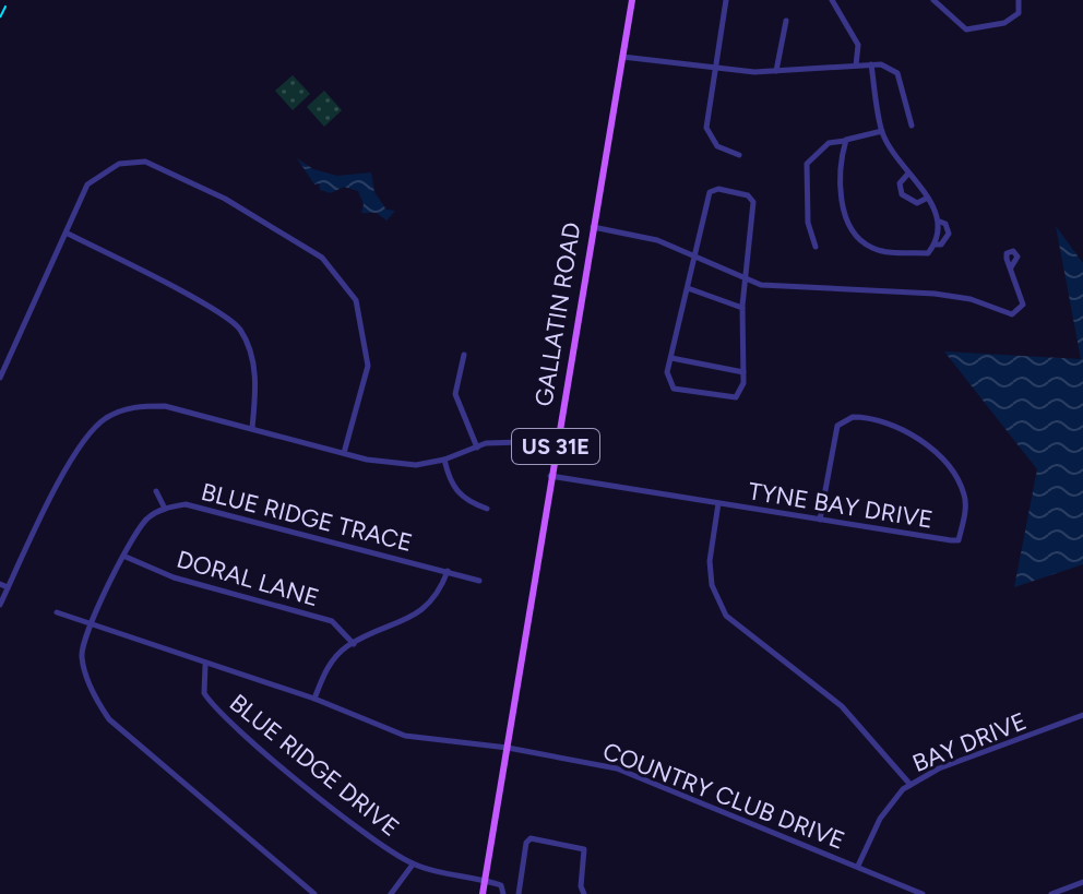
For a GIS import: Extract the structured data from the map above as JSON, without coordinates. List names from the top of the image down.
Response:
{
  "streets": {
    "main road": ["GALLATIN ROAD", "US 31E"],
    "street": [
      "TYNE BAY DRIVE",
      "BLUE RIDGE TRACE",
      "DORAL LANE",
      "BAY DRIVE",
      "BLUE RIDGE DRIVE",
      "COUNTRY CLUB DRIVE"
    ]
  },
  "crossings": [
    ["GALLATIN ROAD", "TYNE BAY DRIVE"],
    ["GALLATIN ROAD", "BLUE RIDGE DRIVE"],
    ["GALLATIN ROAD", "COUNTRY CLUB DRIVE"],
    ["TYNE BAY DRIVE", "BAY DRIVE"],
    ["BLUE RIDGE TRACE", "DORAL LANE"],
    ["BLUE RIDGE TRACE", "COUNTRY CLUB DRIVE"],
    ["BAY DRIVE", "COUNTRY CLUB DRIVE"],
    ["BLUE RIDGE DRIVE", "COUNTRY CLUB DRIVE"]
  ]
}
